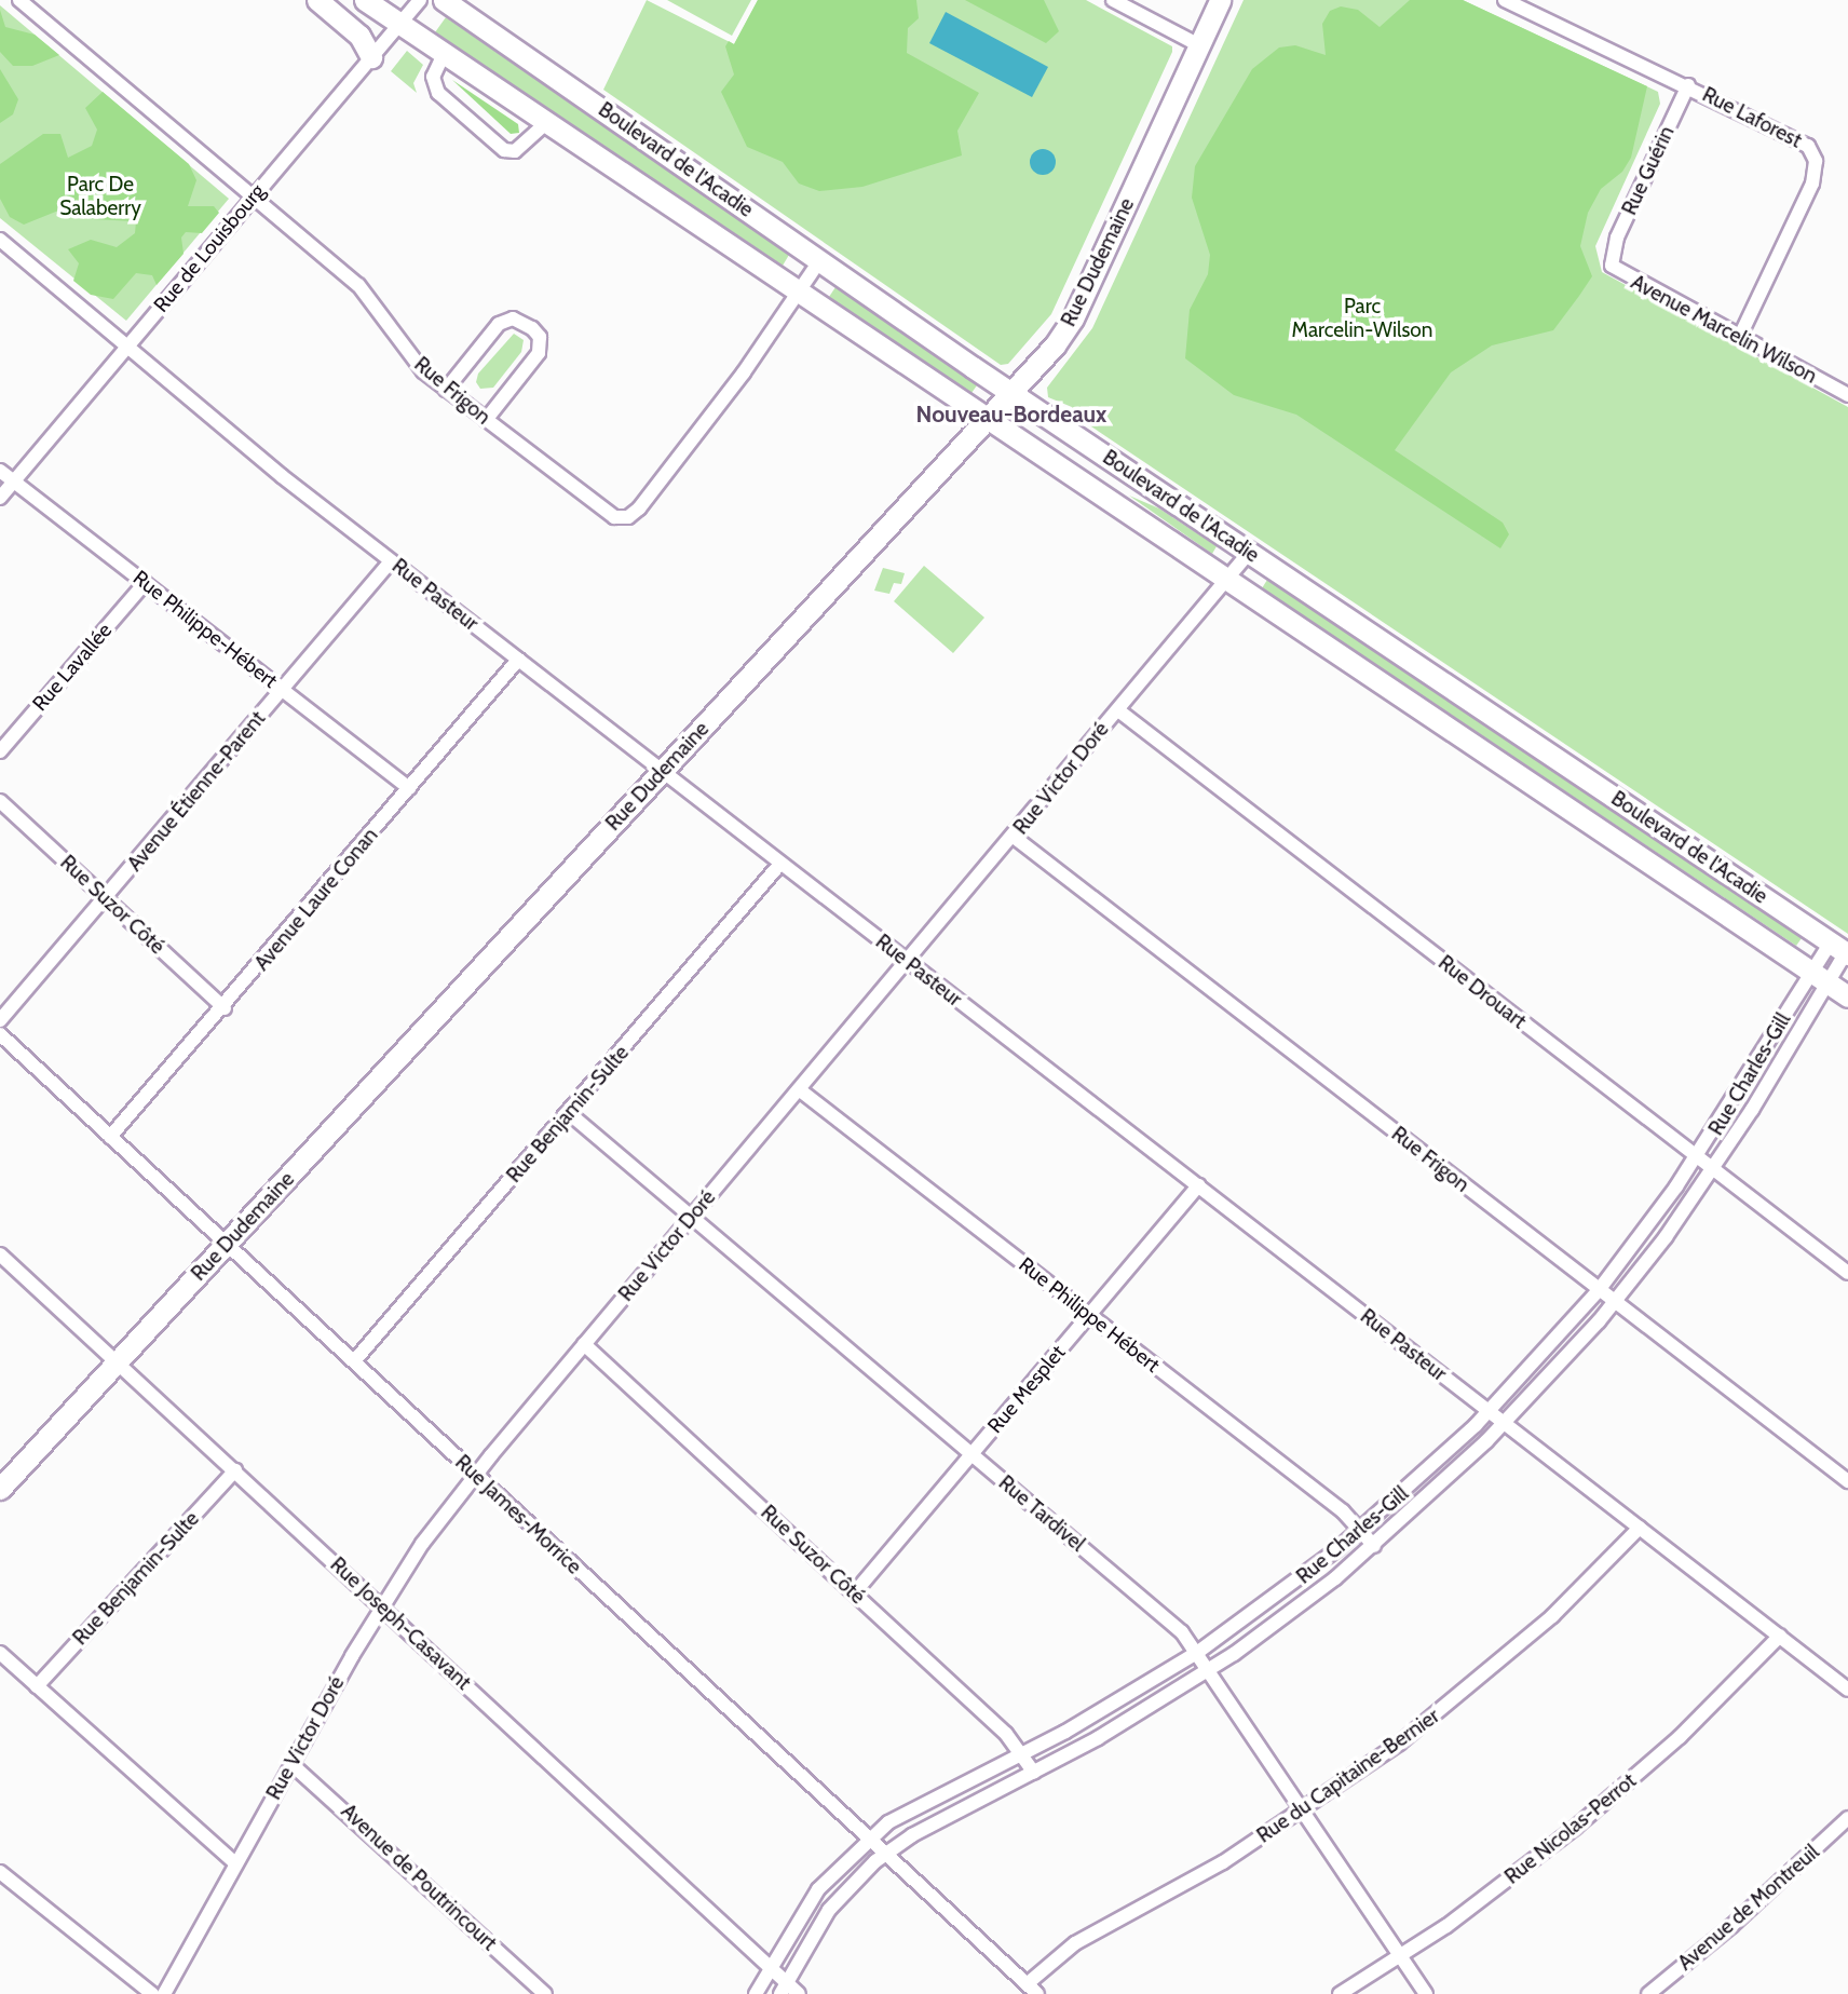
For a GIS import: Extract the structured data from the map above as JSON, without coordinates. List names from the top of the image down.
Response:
{
  "streets": {
    "main road": ["Boulevard de l'Acadie", "Rue Dudemaine"],
    "street": [
      "Rue Laforest",
      "Rue Guérin",
      "Rue de Louisbourg",
      "Avenue Marcelin Wilson",
      "Rue Frigon",
      "Rue Pasteur",
      "Rue Philippe-Hébert",
      "Rue Lavallée",
      "Rue Victor Doré",
      "Avenue Étienne-Parent",
      "Avenue Laure Conan",
      "Rue Suzor Côté",
      "Rue Drouart",
      "Rue Charles-Gill",
      "Rue Benjamin-Sulte",
      "Rue Philippe Hébert",
      "Rue Mesplet",
      "Rue Tardivel",
      "Rue James-Morrice",
      "Rue Joseph-Casavant",
      "Rue du Capitaine-Bernier",
      "Rue Nicolas-Perrot",
      "Avenue de Poutrincourt",
      "Avenue de Montreuil"
    ]
  },
  "crossings": [
    ["Rue Laforest", "Rue Guérin"],
    ["Rue Laforest", "Avenue Marcelin Wilson"],
    ["Boulevard de l'Acadie", "Rue de Louisbourg"],
    ["Boulevard de l'Acadie", "Rue Dudemaine"],
    ["Boulevard de l'Acadie", "Rue Frigon"],
    ["Boulevard de l'Acadie", "Rue Victor Doré"],
    ["Boulevard de l'Acadie", "Rue Charles-Gill"],
    ["Rue Guérin", "Avenue Marcelin Wilson"],
    ["Rue de Louisbourg", "Rue Frigon"],
    ["Rue de Louisbourg", "Rue Pasteur"],
    ["Rue de Louisbourg", "Rue Philippe-Hébert"],
    ["Rue Dudemaine", "Rue Pasteur"],
    ["Rue Dudemaine", "Rue James-Morrice"],
    ["Rue Dudemaine", "Rue Joseph-Casavant"],
    ["Rue Frigon", "Rue Victor Doré"],
    ["Rue Frigon", "Rue Charles-Gill"],
    ["Rue Pasteur", "Rue Victor Doré"],
    ["Rue Pasteur", "Avenue Étienne-Parent"],
    ["Rue Pasteur", "Avenue Laure Conan"],
    ["Rue Pasteur", "Rue Charles-Gill"],
    ["Rue Pasteur", "Rue Benjamin-Sulte"],
    ["Rue Pasteur", "Rue Mesplet"],
    ["Rue Pasteur", "Rue du Capitaine-Bernier"],
    ["Rue Pasteur", "Rue Nicolas-Perrot"],
    ["Rue Philippe-Hébert", "Rue Lavallée"],
    ["Rue Philippe-Hébert", "Avenue Étienne-Parent"],
    ["Rue Philippe-Hébert", "Avenue Laure Conan"],
    ["Rue Victor Doré", "Rue Suzor Côté"],
    ["Rue Victor Doré", "Rue Drouart"],
    ["Rue Victor Doré", "Rue Philippe Hébert"],
    ["Rue Victor Doré", "Rue Tardivel"],
    ["Rue Victor Doré", "Rue James-Morrice"],
    ["Rue Victor Doré", "Rue Joseph-Casavant"],
    ["Rue Victor Doré", "Avenue de Poutrincourt"],
    ["Avenue Étienne-Parent", "Rue Suzor Côté"],
    ["Avenue Laure Conan", "Rue Suzor Côté"],
    ["Avenue Laure Conan", "Rue James-Morrice"],
    ["Rue Suzor Côté", "Rue Charles-Gill"],
    ["Rue Suzor Côté", "Rue Mesplet"],
    ["Rue Drouart", "Rue Charles-Gill"],
    ["Rue Charles-Gill", "Rue Philippe Hébert"],
    ["Rue Charles-Gill", "Rue Tardivel"],
    ["Rue Charles-Gill", "Rue James-Morrice"],
    ["Rue Charles-Gill", "Rue Joseph-Casavant"],
    ["Rue Benjamin-Sulte", "Rue Tardivel"],
    ["Rue Benjamin-Sulte", "Rue James-Morrice"],
    ["Rue Benjamin-Sulte", "Rue Joseph-Casavant"],
    ["Rue Philippe Hébert", "Rue Mesplet"],
    ["Rue Mesplet", "Rue Tardivel"],
    ["Rue Tardivel", "Rue du Capitaine-Bernier"],
    ["Rue Tardivel", "Rue Nicolas-Perrot"],
    ["Rue James-Morrice", "Rue du Capitaine-Bernier"]
  ],
  "districts": ["Nouveau-Bordeaux"],
  "parks": ["Parc De Salaberry", "Parc Marcelin-Wilson"]
}
